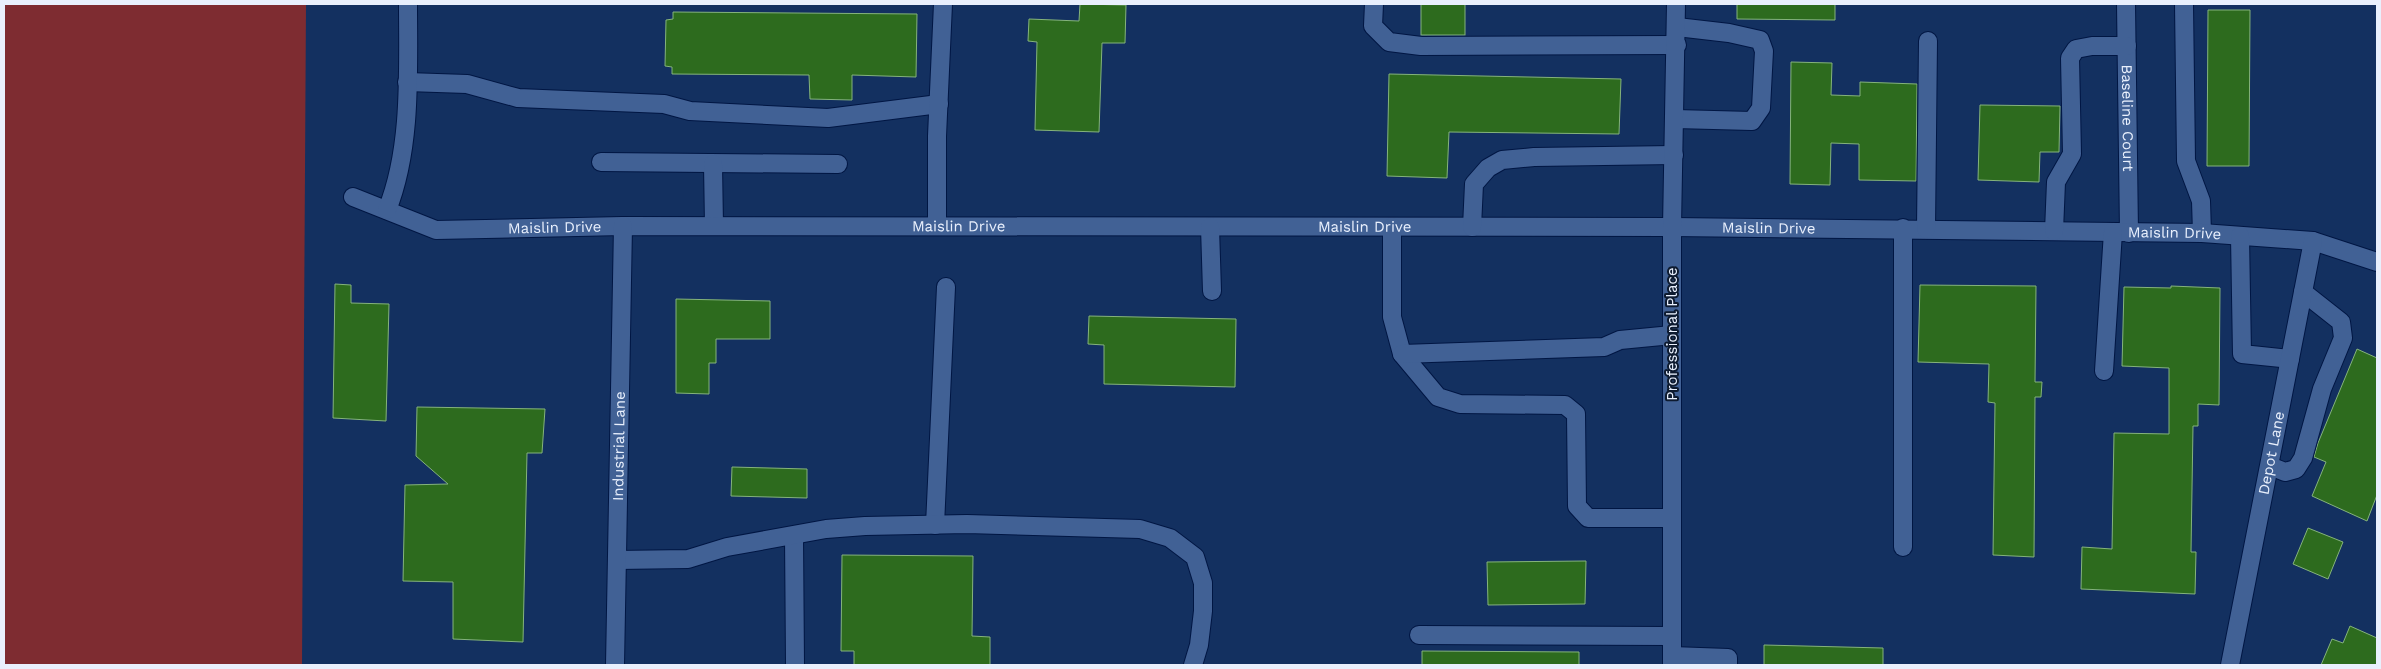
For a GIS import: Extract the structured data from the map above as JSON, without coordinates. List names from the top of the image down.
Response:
{
  "streets": {
    "street": [
      "Baseline Court",
      "Maislin Drive",
      "Professional Place",
      "Industrial Lane",
      "Depot Lane"
    ]
  },
  "crossings": [
    ["Baseline Court", "Maislin Drive"],
    ["Maislin Drive", "Professional Place"],
    ["Maislin Drive", "Industrial Lane"],
    ["Maislin Drive", "Depot Lane"]
  ]
}
